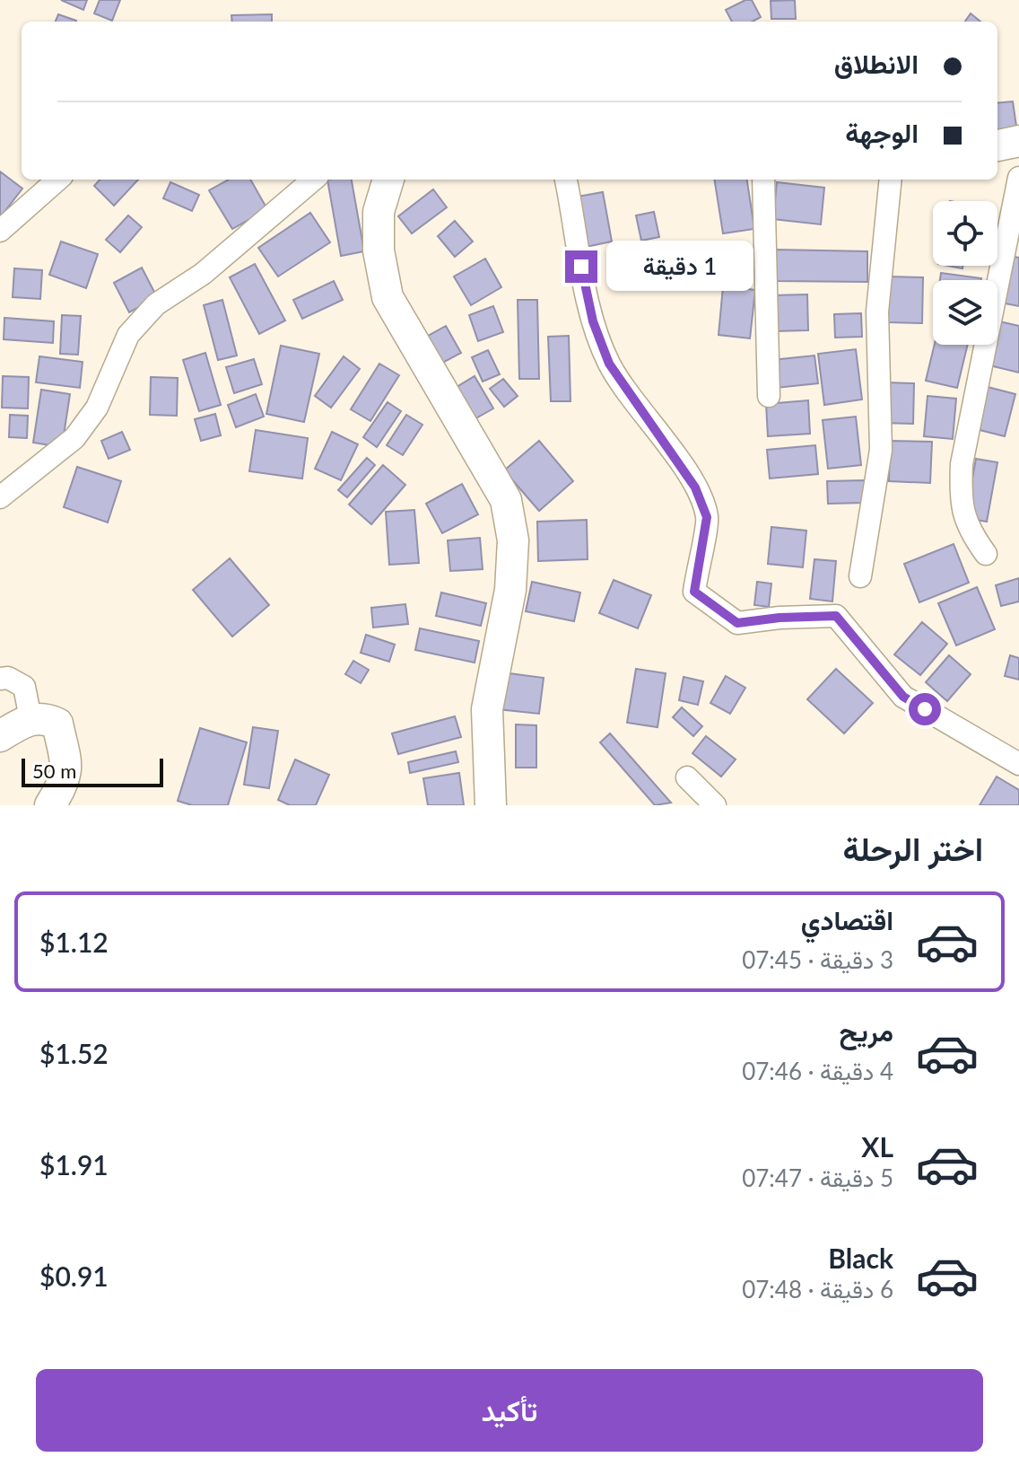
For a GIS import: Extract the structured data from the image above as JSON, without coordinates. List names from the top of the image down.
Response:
{
  "scale_bar": "50 m",
  "page": {
    "banner": ["الانطلاق", "الوجهة"],
    "bubble": "1 دقيقة",
    "scale": "50 m",
    "heading": "اختر الرحلة",
    "list": [
      {
        "name": "اقتصادي",
        "note": "3 دقيقة · 07:45",
        "value": "$1.12"
      },
      {
        "name": "مريح",
        "note": "4 دقيقة · 07:46",
        "value": "$1.52"
      },
      {
        "name": "XL",
        "note": "5 دقيقة · 07:47",
        "value": "$1.91"
      },
      {
        "name": "Black",
        "note": "6 دقيقة · 07:48",
        "value": "$0.91"
      }
    ],
    "buttons": "تأكيد"
  }
}
